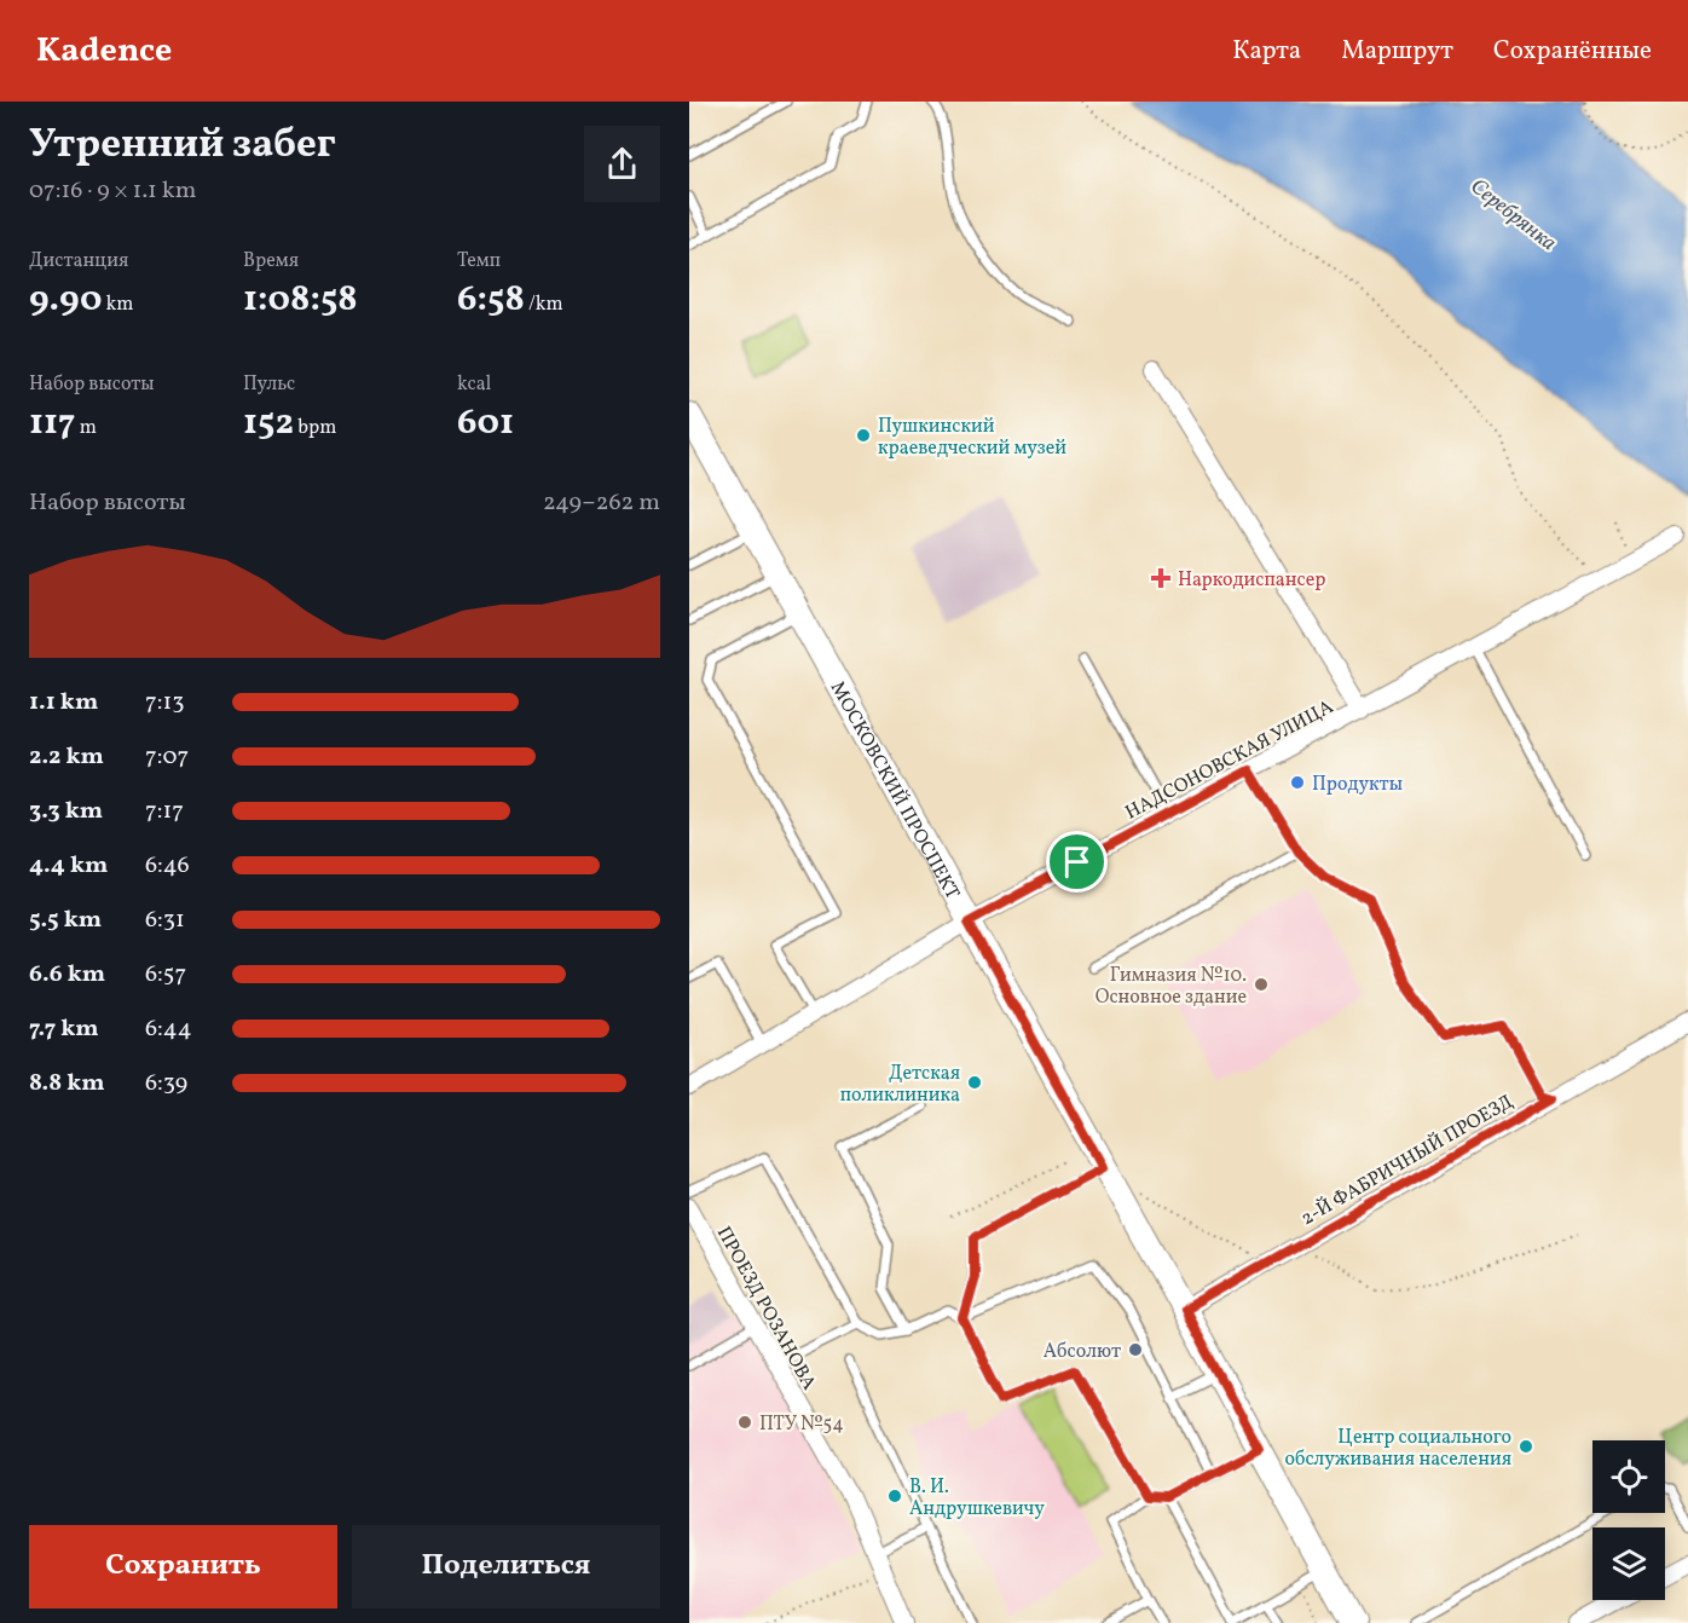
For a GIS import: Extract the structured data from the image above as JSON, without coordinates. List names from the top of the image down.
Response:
{
  "streets": {
    "main road": ["МОСКОВСКИЙ ПРОСПЕКТ"],
    "street": ["НАДСОНОВСКАЯ УЛИЦА", "2-Й ФАБРИЧНЫЙ ПРОЕЗД", "ПРОЕЗД РОЗАНОВА"]
  },
  "crossings": [
    ["НАДСОНОВСКАЯ УЛИЦА", "МОСКОВСКИЙ ПРОСПЕКТ"],
    ["МОСКОВСКИЙ ПРОСПЕКТ", "2-Й ФАБРИЧНЫЙ ПРОЕЗД"]
  ],
  "water": ["Серебрянка"],
  "places": {
    "other": [
      "Пушкинский краеведческий музей",
      "Продукты",
      "Гимназия №10. Основное здание",
      "Детская поликлиника",
      "Абсолют",
      "ПТУ №54",
      "Центр социального обслуживания населения",
      "В. И. Андрушкевичу"
    ],
    "health": ["Наркодиспансер"]
  },
  "page": {
    "header": "Kadence",
    "nav": ["Карта", "Маршрут", "Сохранённые"],
    "heading": ["Утренний забег", "07:16 · 9 × 1.1 km"],
    "stats": [
      ["Дистанция", "9.90 km"],
      ["Время", "1:08:58"],
      ["Темп", "6:58 /km"],
      ["Набор высоты", "117 m"],
      ["Пульс", "152 bpm"],
      ["kcal", "601"]
    ],
    "chart": ["Набор высоты", "249–262 m"],
    "list": [
      {
        "name": "1.1 km",
        "note": "7:13"
      },
      {
        "name": "2.2 km",
        "note": "7:07"
      },
      {
        "name": "3.3 km",
        "note": "7:17"
      },
      {
        "name": "4.4 km",
        "note": "6:46"
      },
      {
        "name": "5.5 km",
        "note": "6:31"
      },
      {
        "name": "6.6 km",
        "note": "6:57"
      },
      {
        "name": "7.7 km",
        "note": "6:44"
      },
      {
        "name": "8.8 km",
        "note": "6:39"
      }
    ],
    "buttons": ["Сохранить", "Поделиться"]
  }
}
